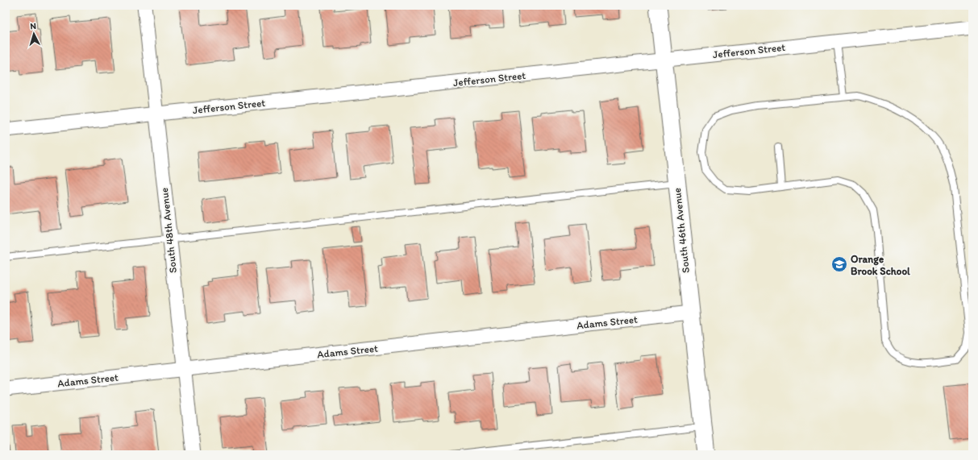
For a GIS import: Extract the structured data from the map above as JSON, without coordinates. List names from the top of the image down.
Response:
{
  "streets": {
    "street": [
      "Jefferson Street",
      "South 48th Avenue",
      "South 46th Avenue",
      "Adams Street"
    ]
  },
  "crossings": [
    ["Jefferson Street", "South 48th Avenue"],
    ["Jefferson Street", "South 46th Avenue"],
    ["South 48th Avenue", "Adams Street"],
    ["South 46th Avenue", "Adams Street"]
  ],
  "places": {
    "school or university": ["Orange Brook School"]
  },
  "north": "top"
}
